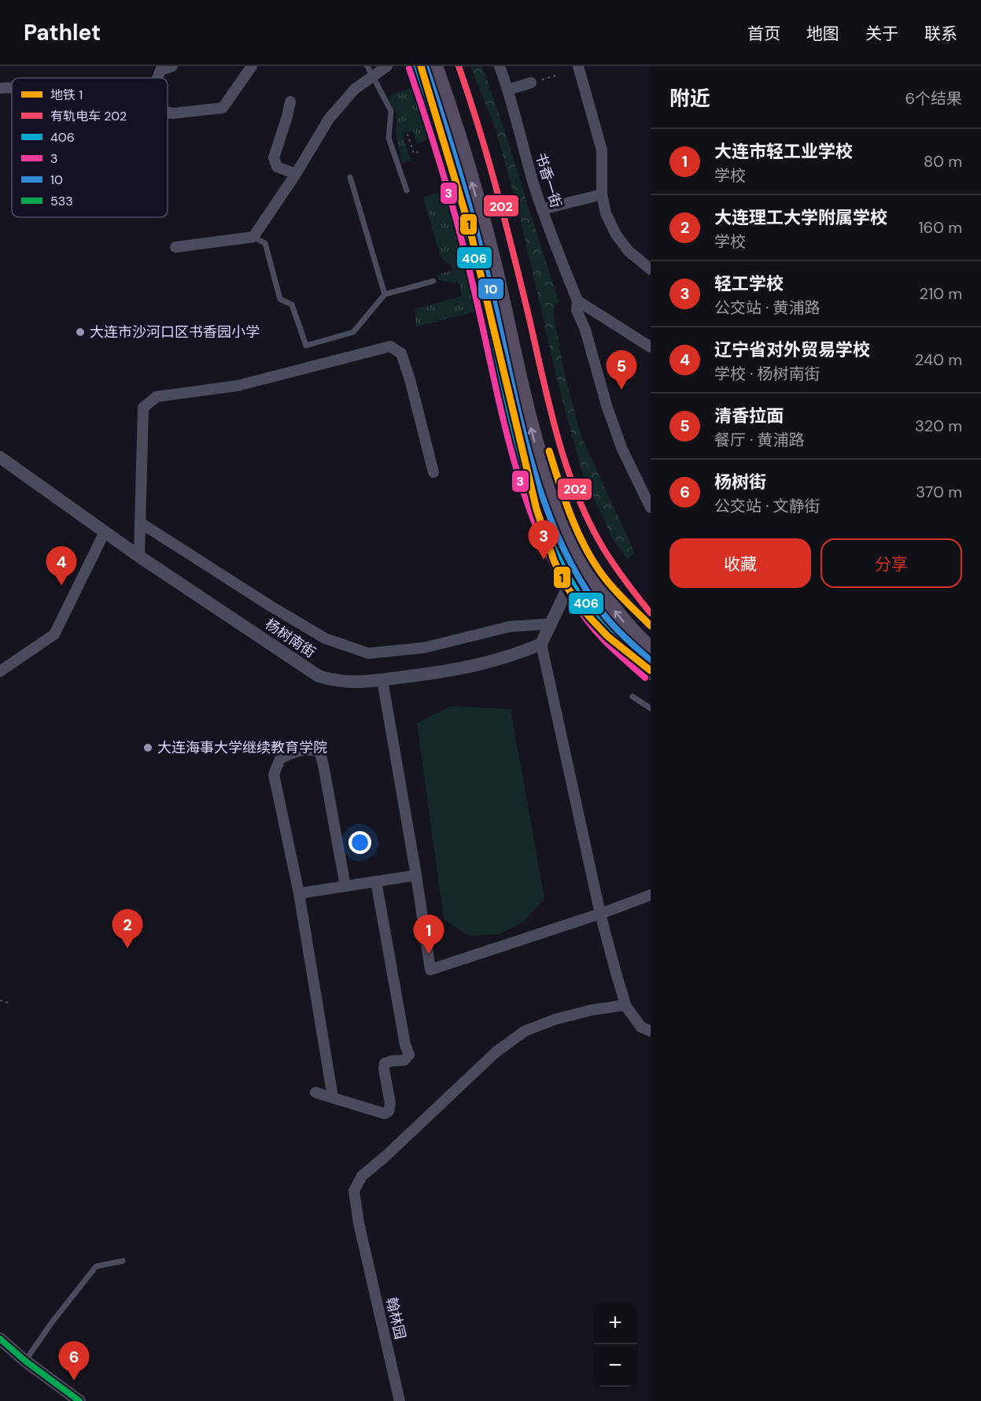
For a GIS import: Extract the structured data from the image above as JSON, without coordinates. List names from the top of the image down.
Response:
{
  "streets": {
    "street": ["书香一街", "杨树南街", "翰林园"]
  },
  "places": ["大连市沙河口区书香园小学", "大连海事大学继续教育学院"],
  "lines": [
    "metro line 1",
    "tram line 202",
    "transit line 406",
    "transit line 10",
    "transit line 3",
    "transit line 533"
  ],
  "legend": [
    "地铁 1",
    "有轨电车 202",
    "406",
    "3",
    "10",
    "533"
  ],
  "page": {
    "header": "Pathlet",
    "nav": [
      "首页",
      "地图",
      "关于",
      "联系"
    ],
    "heading": ["附近", "6个结果"],
    "list": [
      {
        "mark": "1",
        "name": "大连市轻工业学校",
        "note": "学校",
        "value": "80 m"
      },
      {
        "mark": "2",
        "name": "大连理工大学附属学校",
        "note": "学校",
        "value": "160 m"
      },
      {
        "mark": "3",
        "name": "轻工学校",
        "note": "公交站 · 黄浦路",
        "value": "210 m"
      },
      {
        "mark": "4",
        "name": "辽宁省对外贸易学校",
        "note": "学校 · 杨树南街",
        "value": "240 m"
      },
      {
        "mark": "5",
        "name": "清香拉面",
        "note": "餐厅 · 黄浦路",
        "value": "320 m"
      },
      {
        "mark": "6",
        "name": "杨树街",
        "note": "公交站 · 文静街",
        "value": "370 m"
      }
    ],
    "pins": [
      "5",
      "3",
      "4",
      "2",
      "1",
      "6"
    ],
    "buttons": ["收藏", "分享"],
    "map_buttons": ["+", "−"]
  }
}
